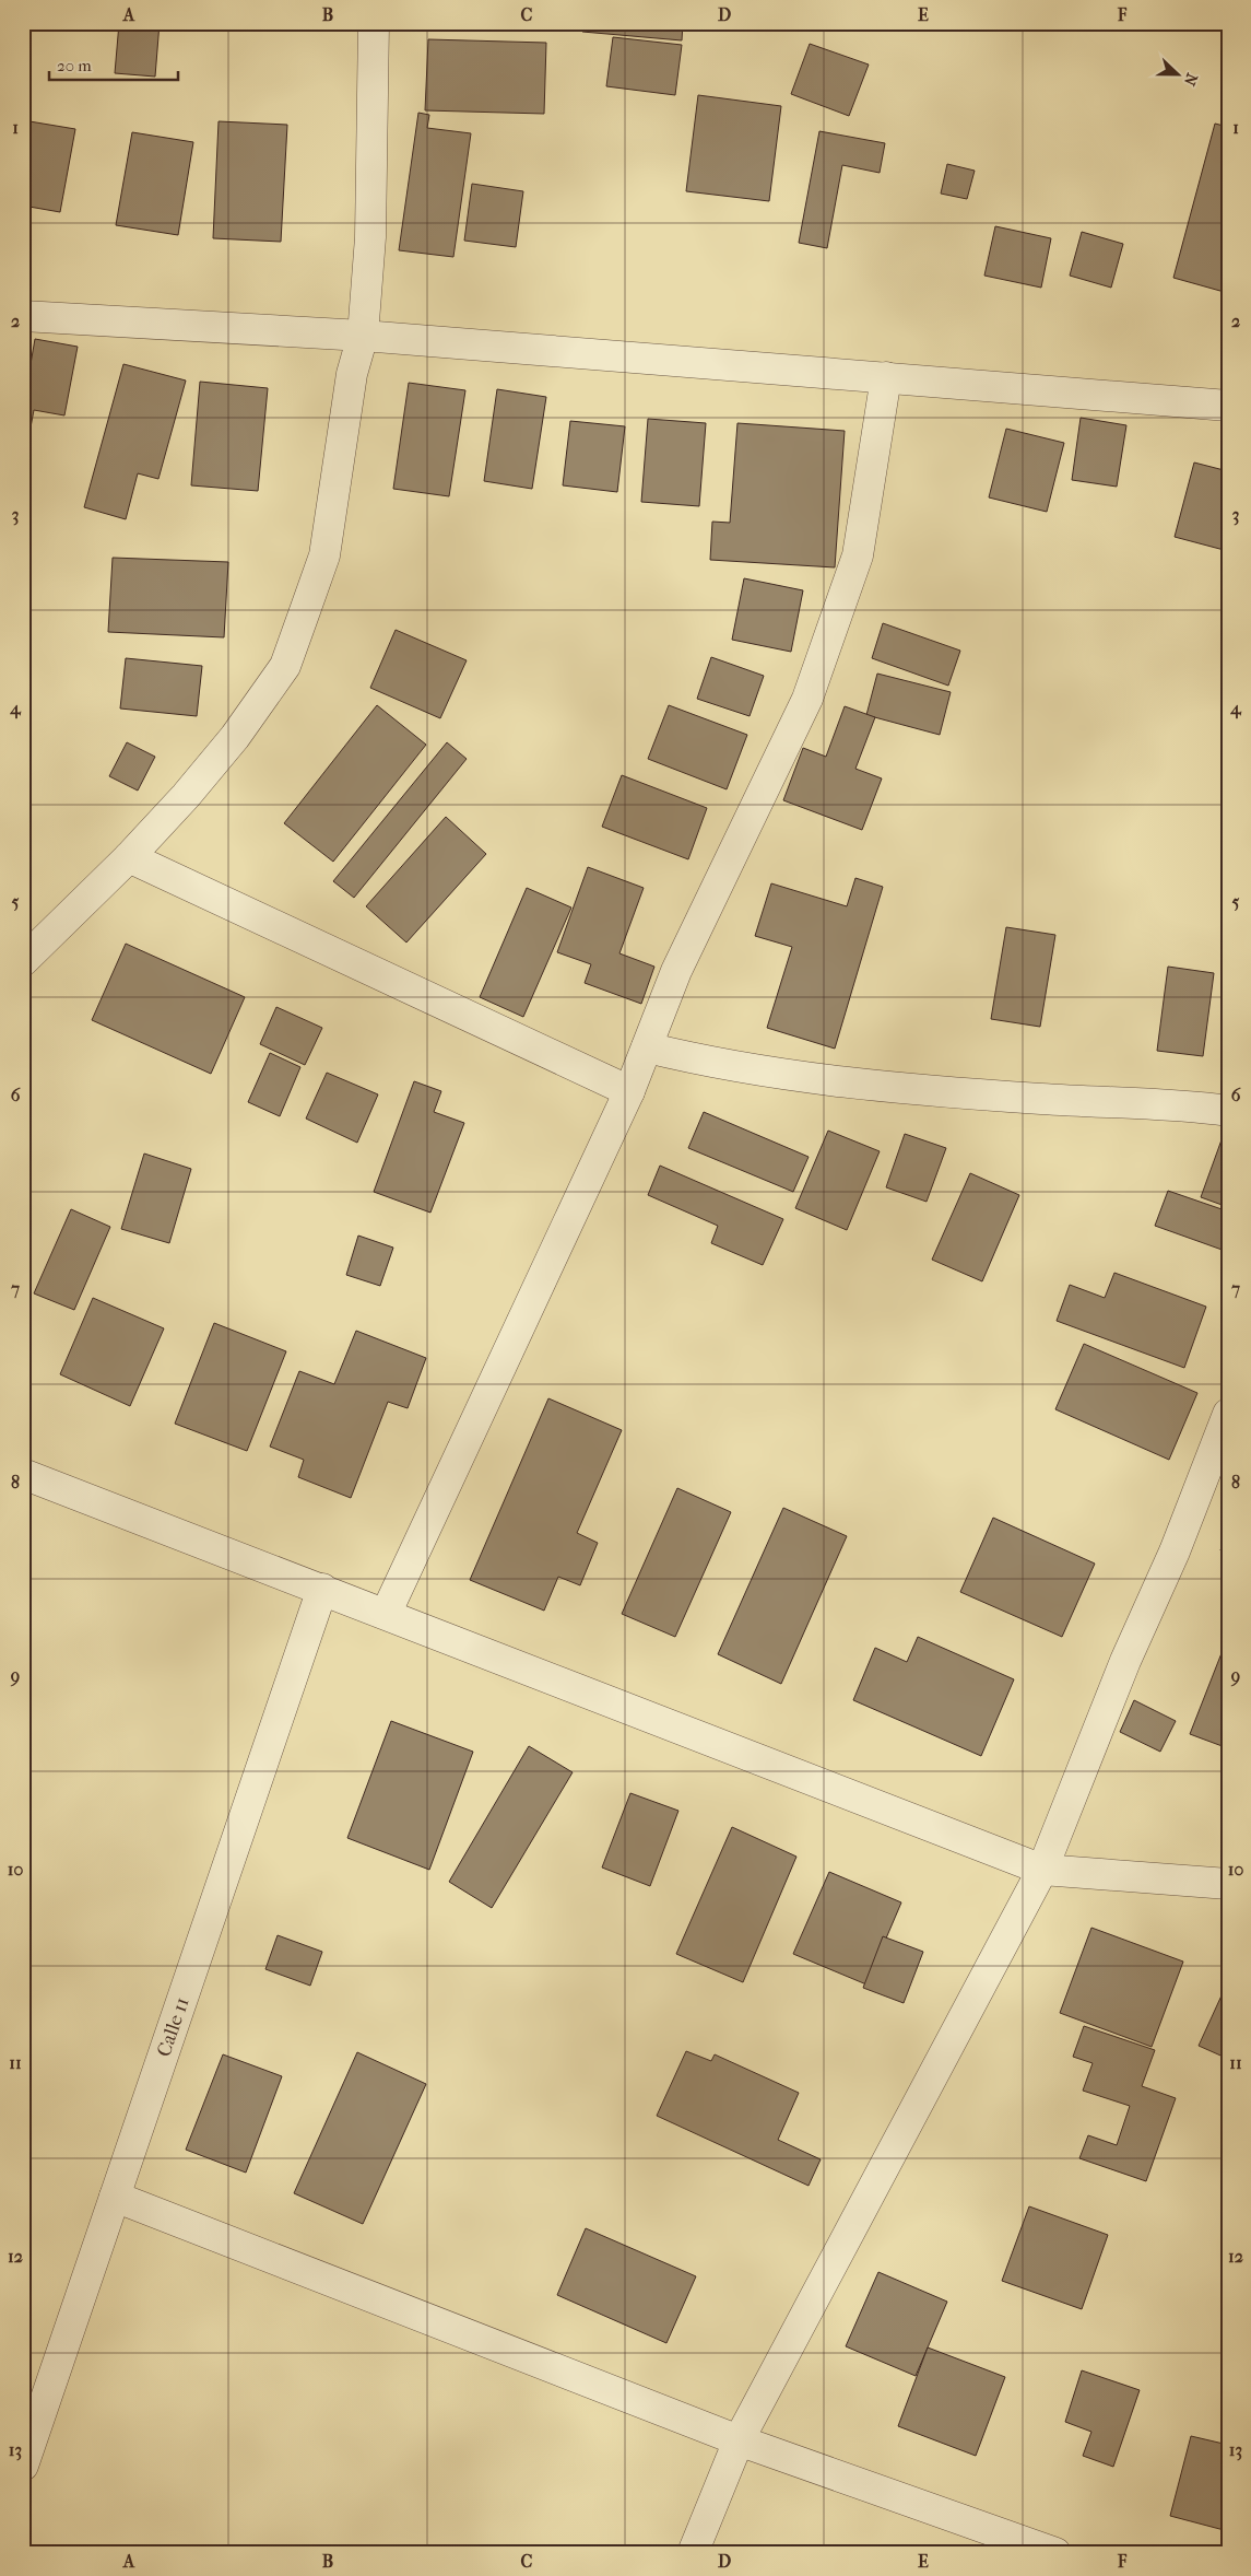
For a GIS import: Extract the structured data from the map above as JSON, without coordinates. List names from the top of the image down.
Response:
{
  "streets": {
    "street": ["Calle 11"]
  },
  "scale_bar": "20 m",
  "north": "right",
  "grid": {
    "columns": [
      "A",
      "B",
      "C",
      "D",
      "E",
      "F"
    ],
    "rows": [
      "1",
      "2",
      "3",
      "4",
      "5",
      "6",
      "7",
      "8",
      "9",
      "10",
      "11",
      "12",
      "13"
    ]
  }
}
